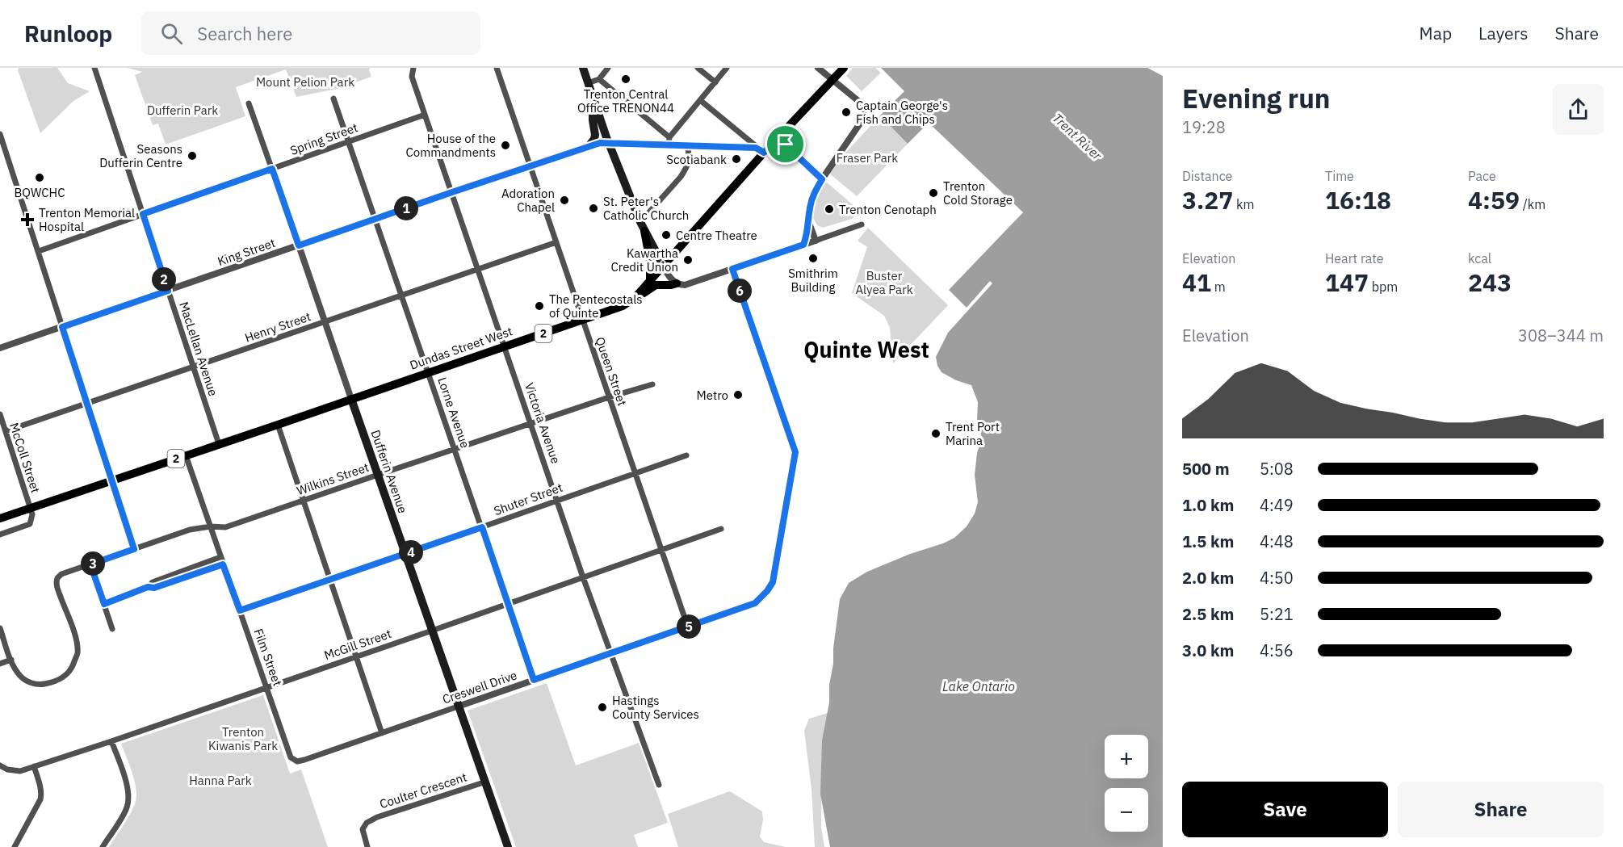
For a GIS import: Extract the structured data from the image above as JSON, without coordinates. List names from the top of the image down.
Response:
{
  "streets": {
    "main road": ["2", "Dundas Street West", "Dufferin Avenue"],
    "street": [
      "Spring Street",
      "King Street",
      "Henry Street",
      "MacLellan Avenue",
      "Queen Street",
      "Lorne Avenue",
      "Victoria Avenue",
      "McColl Street",
      "Wilkins Street",
      "Shuter Street",
      "McGill Street",
      "Film Street",
      "Creswell Drive",
      "Coulter Crescent"
    ]
  },
  "crossings": [
    ["Spring Street", "MacLellan Avenue"],
    ["Spring Street", "Lorne Avenue"],
    ["Spring Street", "Victoria Avenue"],
    ["Spring Street", "Dufferin Avenue"],
    ["King Street", "MacLellan Avenue"],
    ["King Street", "Queen Street"],
    ["King Street", "Lorne Avenue"],
    ["King Street", "Victoria Avenue"],
    ["King Street", "Dufferin Avenue"],
    ["Henry Street", "MacLellan Avenue"],
    ["Henry Street", "Queen Street"],
    ["Henry Street", "Lorne Avenue"],
    ["Henry Street", "Victoria Avenue"],
    ["Henry Street", "McColl Street"],
    ["Henry Street", "Dufferin Avenue"],
    ["Dundas Street West", "MacLellan Avenue"],
    ["Dundas Street West", "Queen Street"],
    ["Dundas Street West", "Lorne Avenue"],
    ["Dundas Street West", "Victoria Avenue"],
    ["Dundas Street West", "McColl Street"],
    ["Dundas Street West", "Dufferin Avenue"],
    ["Dundas Street West", "Film Street"],
    ["Queen Street", "Wilkins Street"],
    ["Queen Street", "Shuter Street"],
    ["Queen Street", "McGill Street"],
    ["Queen Street", "Creswell Drive"],
    ["Lorne Avenue", "Wilkins Street"],
    ["Lorne Avenue", "Shuter Street"],
    ["Lorne Avenue", "McGill Street"],
    ["Lorne Avenue", "Creswell Drive"],
    ["Victoria Avenue", "Wilkins Street"],
    ["Victoria Avenue", "Shuter Street"],
    ["Victoria Avenue", "McGill Street"],
    ["Victoria Avenue", "Creswell Drive"],
    ["Dufferin Avenue", "Wilkins Street"],
    ["Dufferin Avenue", "Shuter Street"],
    ["Dufferin Avenue", "McGill Street"],
    ["Dufferin Avenue", "Creswell Drive"],
    ["Dufferin Avenue", "Coulter Crescent"],
    ["Wilkins Street", "Film Street"],
    ["Shuter Street", "Film Street"],
    ["McGill Street", "Film Street"],
    ["Film Street", "Creswell Drive"]
  ],
  "districts": ["Quinte West"],
  "water": ["Trent River", "Lake Ontario"],
  "parks": [
    "Mount Pelion Park",
    "Dufferin Park",
    "Fraser Park",
    "Buster Alyea Park",
    "Trenton Kiwanis Park",
    "Hanna Park"
  ],
  "places": {
    "other": [
      "Trenton Central Office TRENON44",
      "Captain George's Fish and Chips",
      "House of the Commandments",
      "Seasons Dufferin Centre",
      "Scotiabank",
      "BQWCHC",
      "Trenton Cold Storage",
      "Adoration Chapel",
      "St. Peter's Catholic Church",
      "Trenton Cenotaph",
      "Centre Theatre",
      "Smithrim Building",
      "Kawartha Credit Union",
      "The Pentecostals of Quinte",
      "Metro",
      "Trent Port Marina",
      "Hastings County Services"
    ],
    "health": ["Trenton Memorial Hospital"]
  },
  "page": {
    "header": "Runloop",
    "search": "Search here",
    "nav": ["Map", "Layers", "Share"],
    "heading": ["Evening run", "19:28"],
    "stats": [
      ["Distance", "3.27 km"],
      ["Time", "16:18"],
      ["Pace", "4:59 /km"],
      ["Elevation", "41 m"],
      ["Heart rate", "147 bpm"],
      ["kcal", "243"]
    ],
    "pins": [
      "1",
      "2",
      "6",
      "4",
      "3",
      "5"
    ],
    "chart": ["Elevation", "308–344 m"],
    "list": [
      {
        "name": "500 m",
        "note": "5:08"
      },
      {
        "name": "1.0 km",
        "note": "4:49"
      },
      {
        "name": "1.5 km",
        "note": "4:48"
      },
      {
        "name": "2.0 km",
        "note": "4:50"
      },
      {
        "name": "2.5 km",
        "note": "5:21"
      },
      {
        "name": "3.0 km",
        "note": "4:56"
      }
    ],
    "map_buttons": ["+", "−"],
    "buttons": ["Save", "Share"]
  }
}
